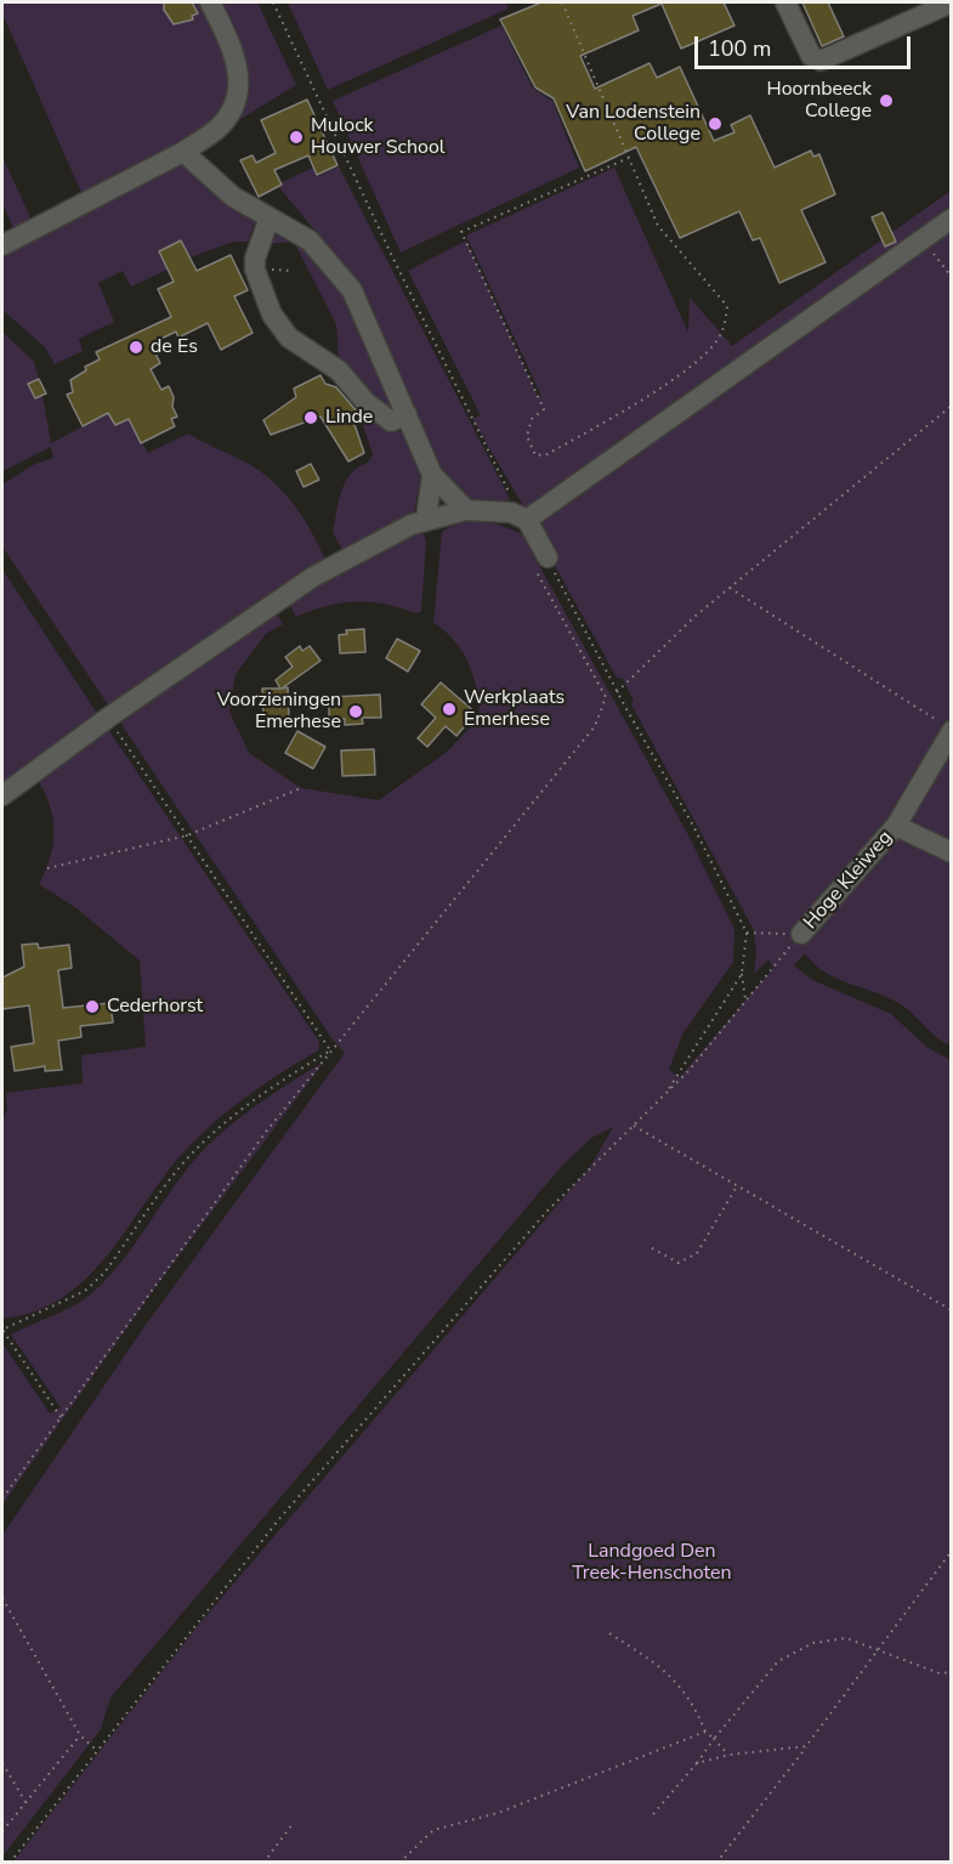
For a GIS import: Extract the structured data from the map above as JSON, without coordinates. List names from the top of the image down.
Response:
{
  "streets": {
    "street": ["Hoge Kleiweg"]
  },
  "parks": ["Landgoed Den Treek-Henschoten"],
  "places": [
    "Hoornbeeck College",
    "Van Lodenstein College",
    "Mulock Houwer School",
    "de Es",
    "Linde",
    "Werkplaats Emerhese",
    "Voorzieningen Emerhese",
    "Cederhorst"
  ],
  "scale_bar": "100 m"
}
